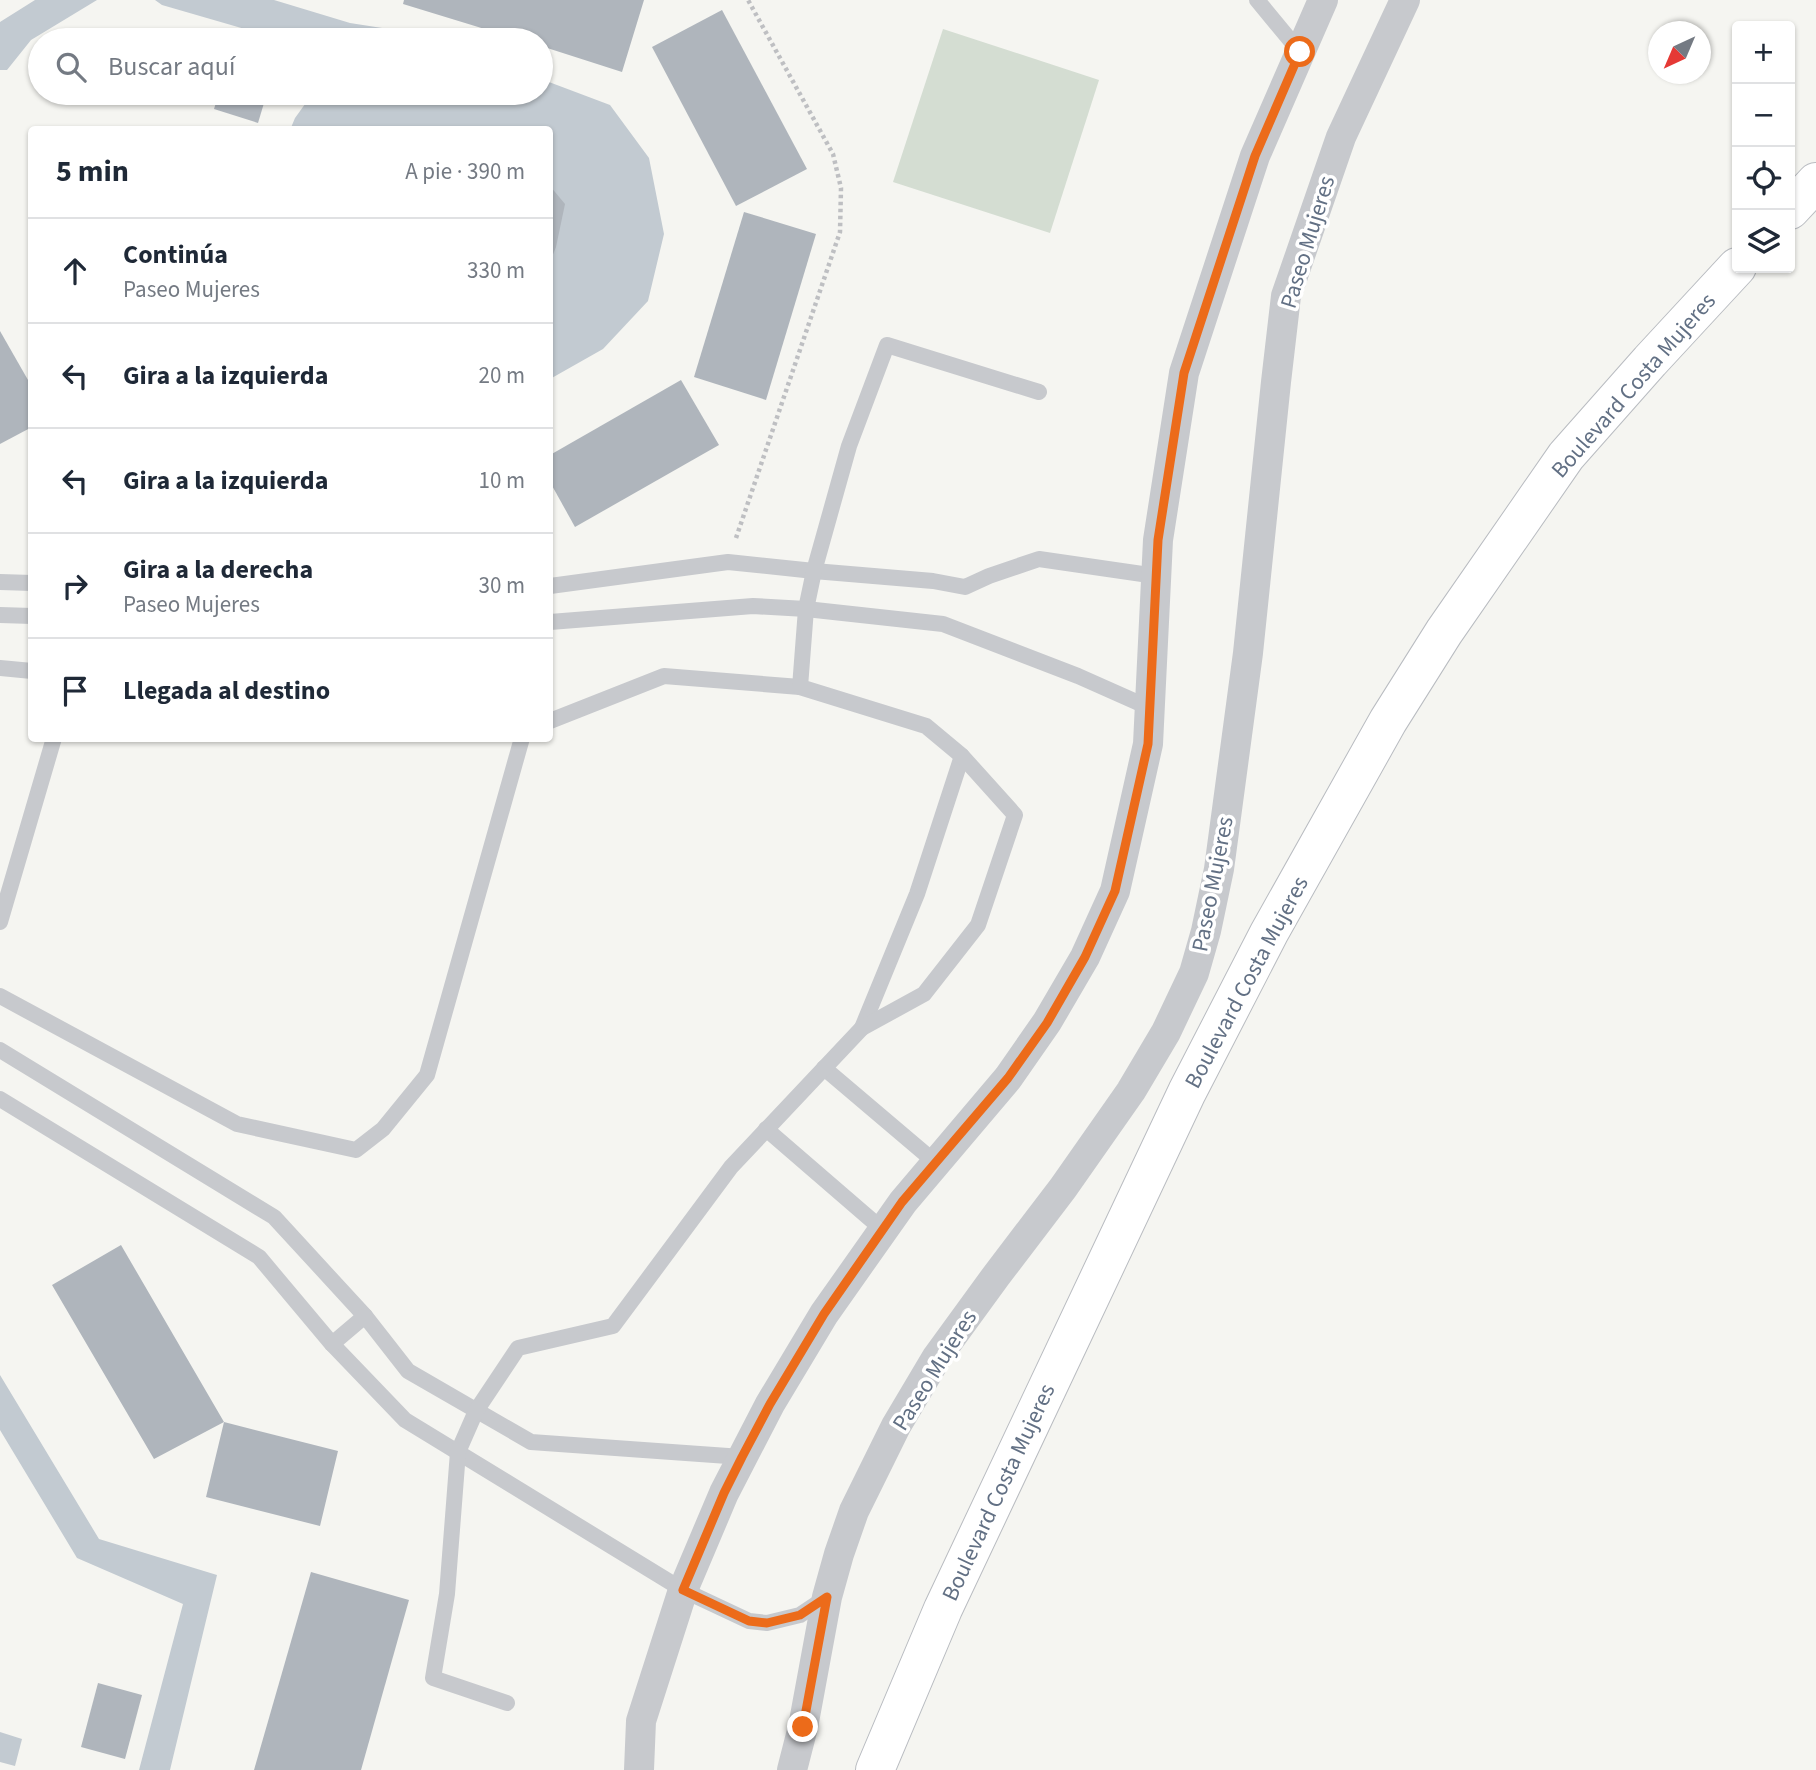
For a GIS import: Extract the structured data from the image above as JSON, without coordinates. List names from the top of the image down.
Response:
{
  "streets": {
    "main road": ["Boulevard Costa Mujeres"],
    "street": ["Paseo Mujeres"]
  },
  "north": "bottom left",
  "page": {
    "map_buttons": ["+", "−"],
    "search": "Buscar aquí",
    "heading": ["5 min", "A pie · 390 m"],
    "list": [
      ["Continúa", "Paseo Mujeres", "330 m"],
      ["Gira a la izquierda", "20 m"],
      ["Gira a la izquierda", "10 m"],
      ["Gira a la derecha", "Paseo Mujeres", "30 m"],
      "Llegada al destino"
    ]
  }
}
